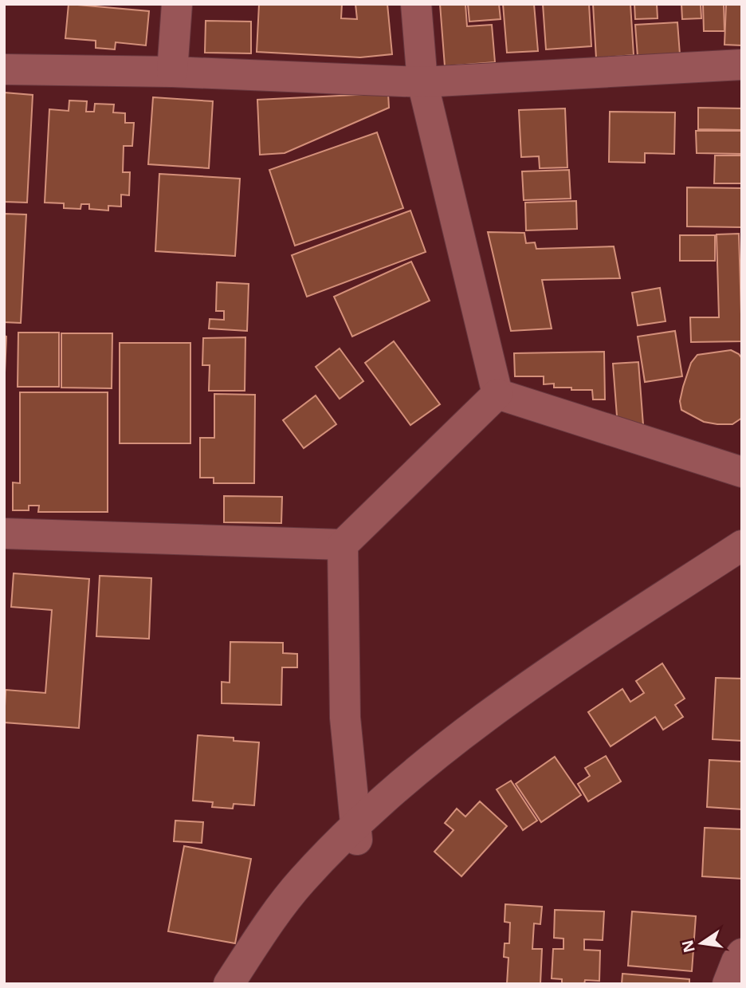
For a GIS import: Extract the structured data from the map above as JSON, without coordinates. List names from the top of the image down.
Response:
{
  "north": "left"
}
